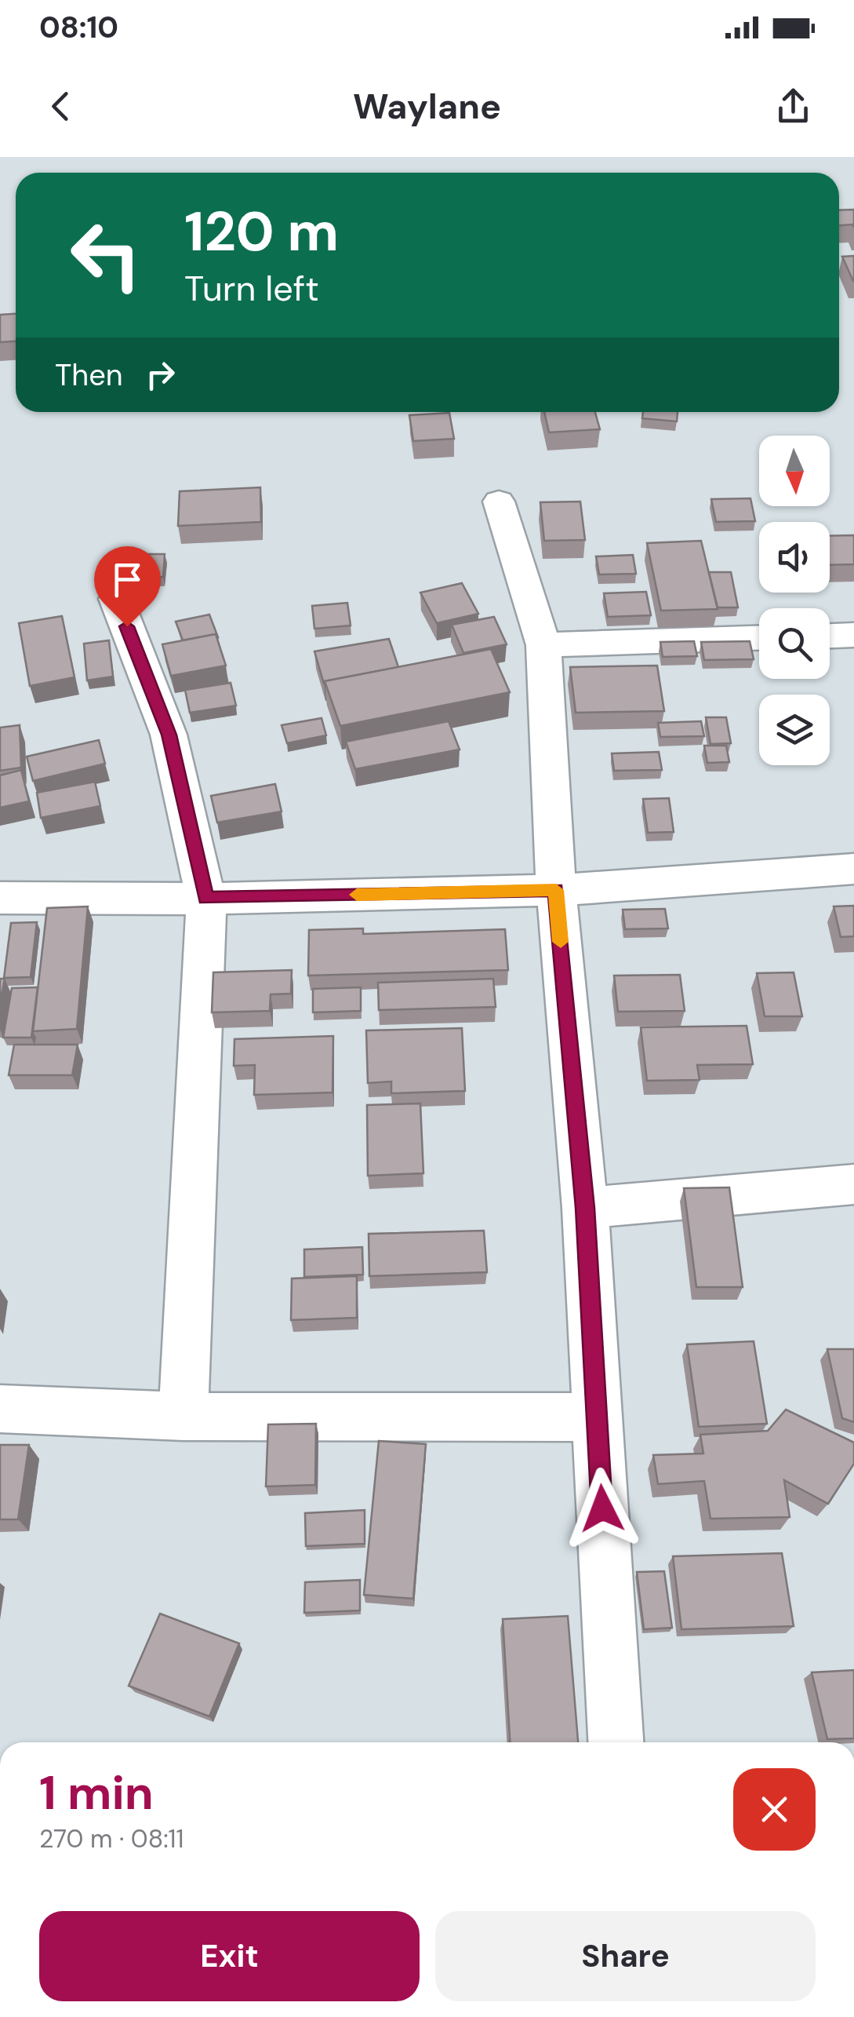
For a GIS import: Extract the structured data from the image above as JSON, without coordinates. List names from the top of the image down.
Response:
{
  "north": "bottom",
  "page": {
    "status": "08:10",
    "header": "Waylane",
    "turn": ["120 m", "Turn left"],
    "then": "Then",
    "heading": ["1 min", "270 m · 08:11"],
    "buttons": ["Exit", "Share"]
  }
}
